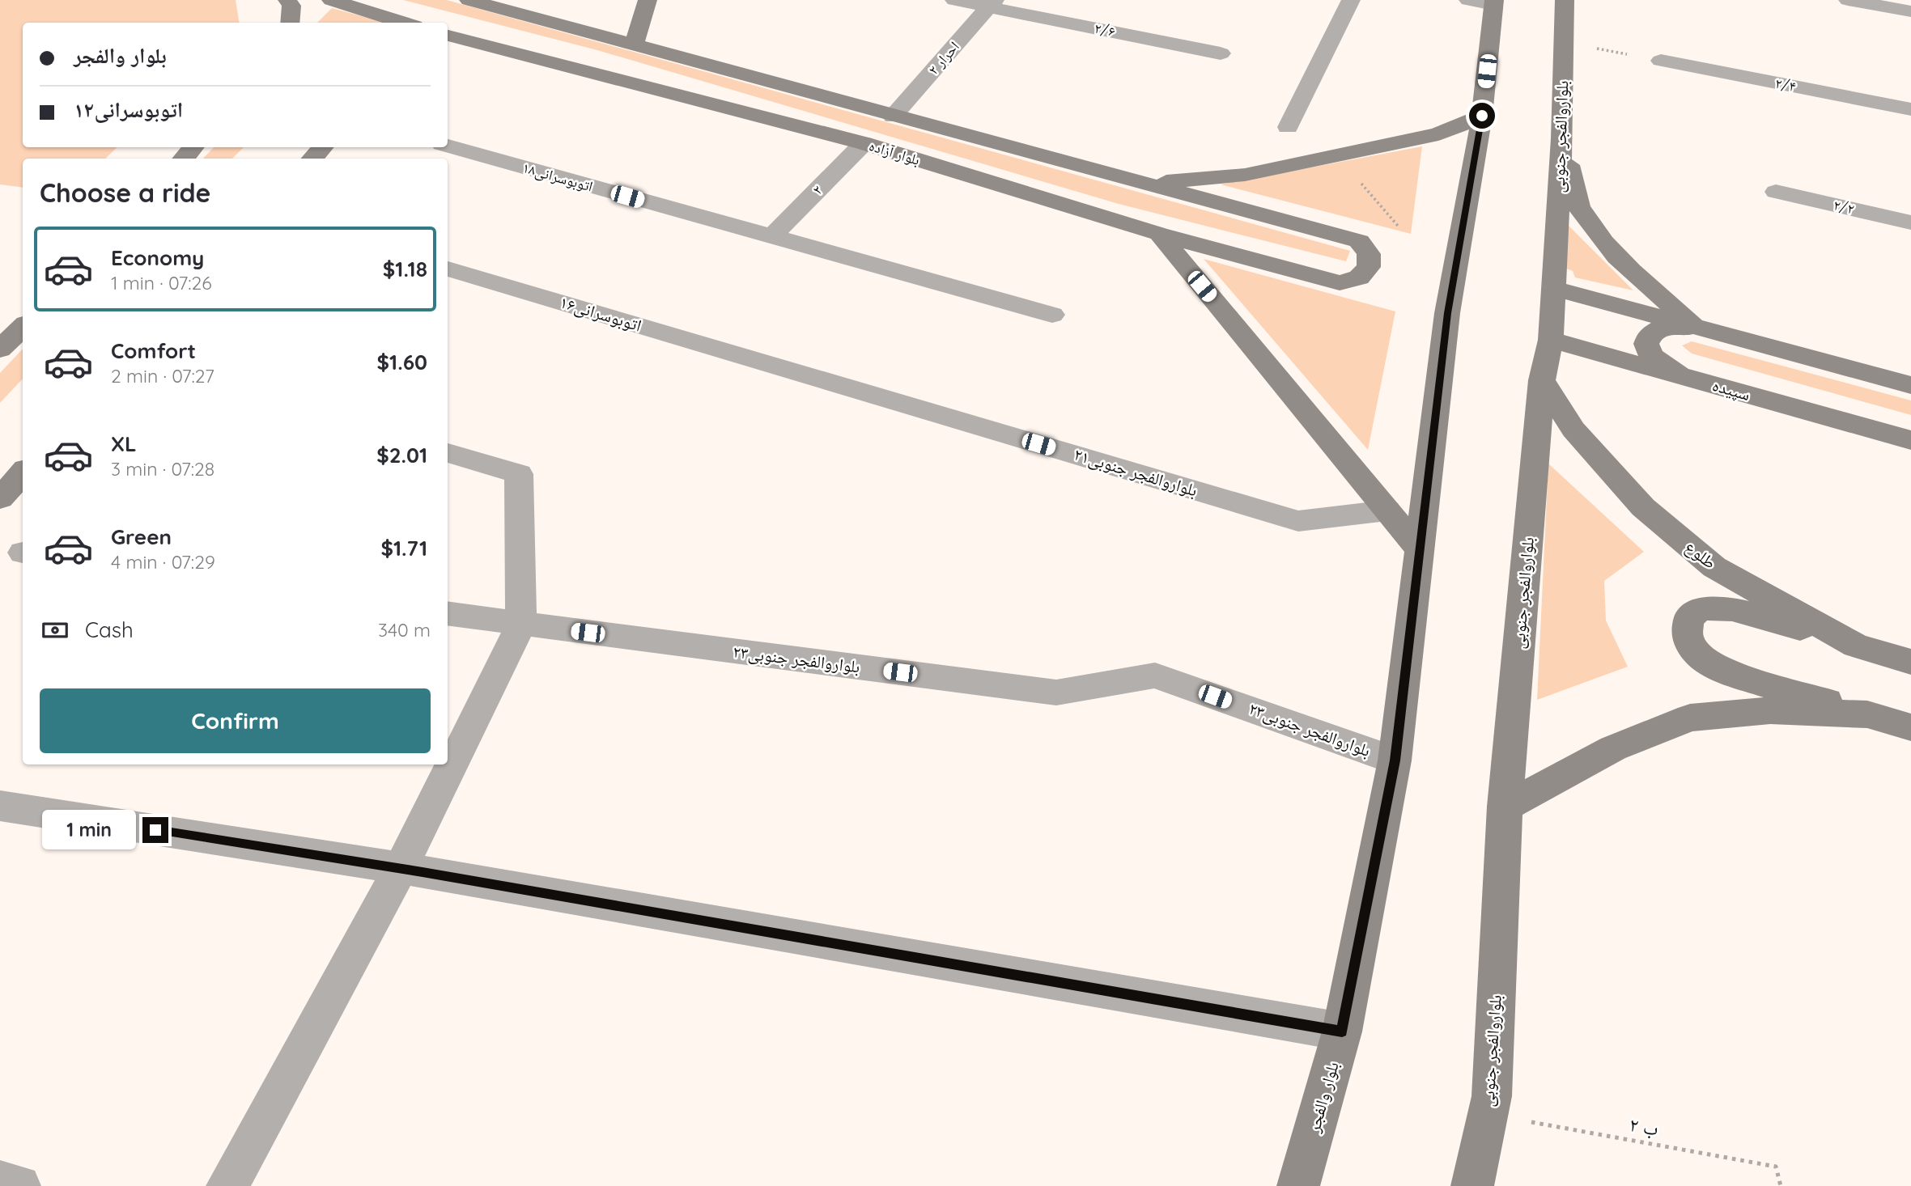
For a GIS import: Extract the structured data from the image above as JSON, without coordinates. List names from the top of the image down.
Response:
{
  "streets": {
    "main road": [
      "بلواروالفجر جنوبی",
      "بلوار آزاده",
      "سپیده",
      "طلوع",
      "بلوار والفجر"
    ],
    "street": [
      "۲/۶",
      "۲ احرار",
      "۲/۴",
      "اتوبوسرانی۱۸",
      "۲",
      "۲/۲",
      "اتوبوسرانی۱۶",
      "بلواروالفجر جنوبی۲۱",
      "بلواروالفجر جنوبی۲۳"
    ],
    "path": ["۲ ب"]
  },
  "crossings": [
    ["۲/۶", "۲ احرار"],
    ["۲ احرار", "بلوار آزاده"],
    ["بلواروالفجر جنوبی", "سپیده"],
    ["بلواروالفجر جنوبی", "طلوع"],
    ["بلواروالفجر جنوبی", "۲ ب"],
    ["بلوار آزاده", "۲"],
    ["اتوبوسرانی۱۸", "۲"],
    ["اتوبوسرانی۱۶", "بلواروالفجر جنوبی۲۱"],
    ["بلواروالفجر جنوبی۲۳", "بلوار والفجر"]
  ],
  "page": {
    "banner": ["بلوار والفجر", "اتوبوسرانی۱۲"],
    "heading": "Choose a ride",
    "list": [
      {
        "name": "Economy",
        "note": "1 min · 07:26",
        "value": "$1.18"
      },
      {
        "name": "Comfort",
        "note": "2 min · 07:27",
        "value": "$1.60"
      },
      {
        "name": "XL",
        "note": "3 min · 07:28",
        "value": "$2.01"
      },
      {
        "name": "Green",
        "note": "4 min · 07:29",
        "value": "$1.71"
      }
    ],
    "pay": ["Cash", "340 m"],
    "buttons": "Confirm",
    "bubble": "1 min"
  }
}
